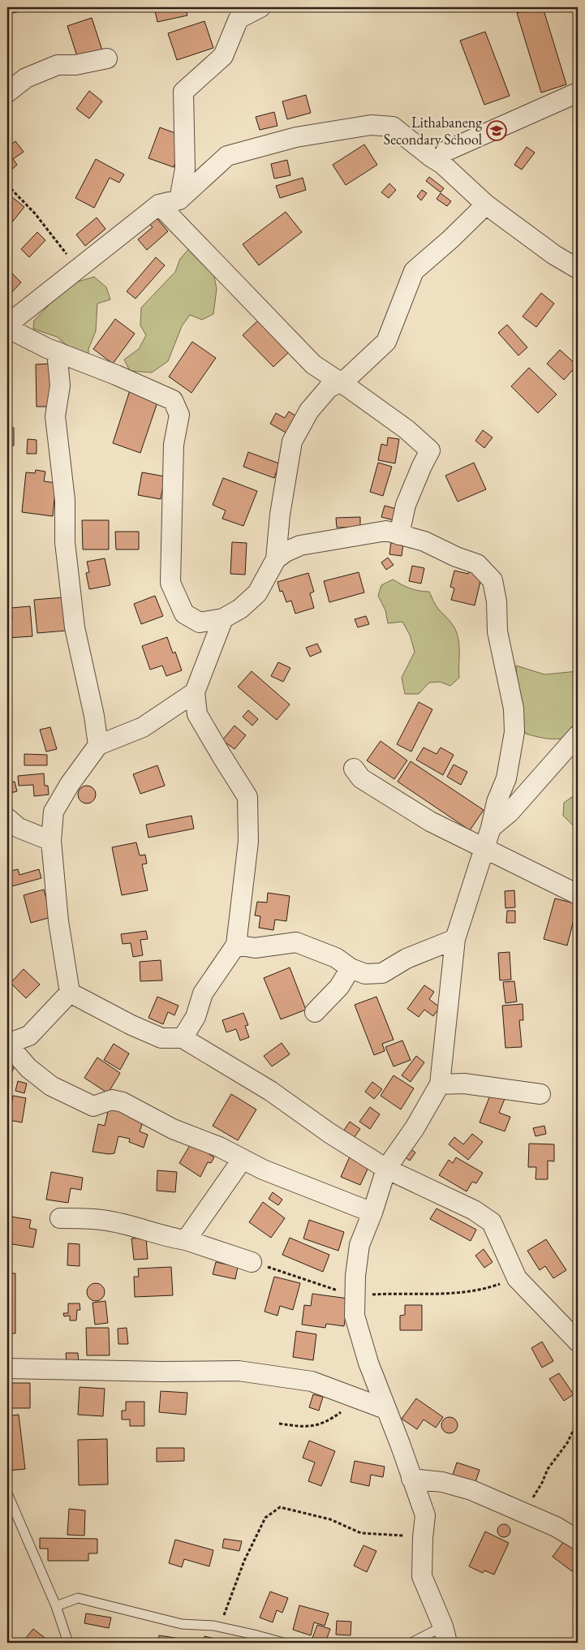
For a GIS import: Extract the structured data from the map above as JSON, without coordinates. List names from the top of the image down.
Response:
{
  "places": {
    "school or university": ["Lithabaneng Secondary School"]
  }
}
